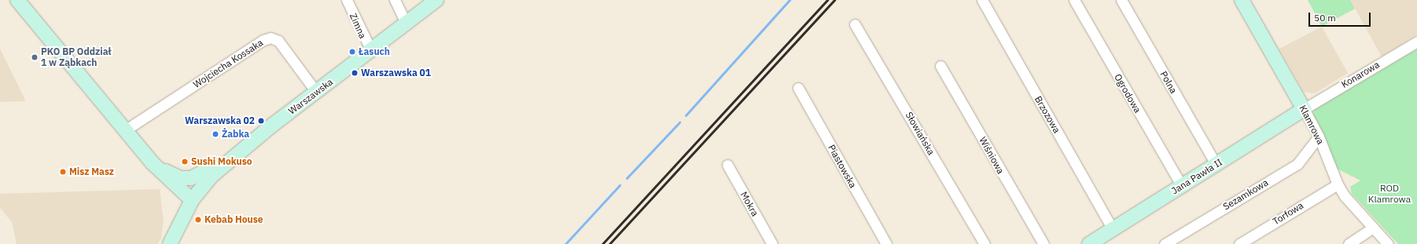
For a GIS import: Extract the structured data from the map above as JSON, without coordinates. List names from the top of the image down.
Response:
{
  "streets": {
    "street": [
      "Zimna",
      "Wojciecha Kossaka",
      "Konarowa",
      "Polna",
      "Ogrodowa",
      "Warszawska",
      "Brzozowa",
      "Klamrowa",
      "Słowiańska",
      "Wiśniowa",
      "Piastowska",
      "Jana Pawła II",
      "Sezamkowa",
      "Mokra",
      "Torfowa"
    ]
  },
  "crossings": [
    ["Zimna", "Warszawska"],
    ["Wojciecha Kossaka", "Warszawska"],
    ["Konarowa", "Klamrowa"],
    ["Konarowa", "Jana Pawła II"],
    ["Polna", "Jana Pawła II"],
    ["Ogrodowa", "Jana Pawła II"],
    ["Brzozowa", "Jana Pawła II"],
    ["Klamrowa", "Jana Pawła II"],
    ["Klamrowa", "Sezamkowa"],
    ["Klamrowa", "Torfowa"]
  ],
  "parks": ["ROD Klamrowa"],
  "places": [
    "Łasuch",
    "PKO BP Oddział 1 w Ząbkach",
    "Warszawska 01",
    "Warszawska 02",
    "Żabka",
    "Sushi Mokuso",
    "Misz Masz",
    "Kebab House"
  ],
  "scale_bar": "50 m"
}
